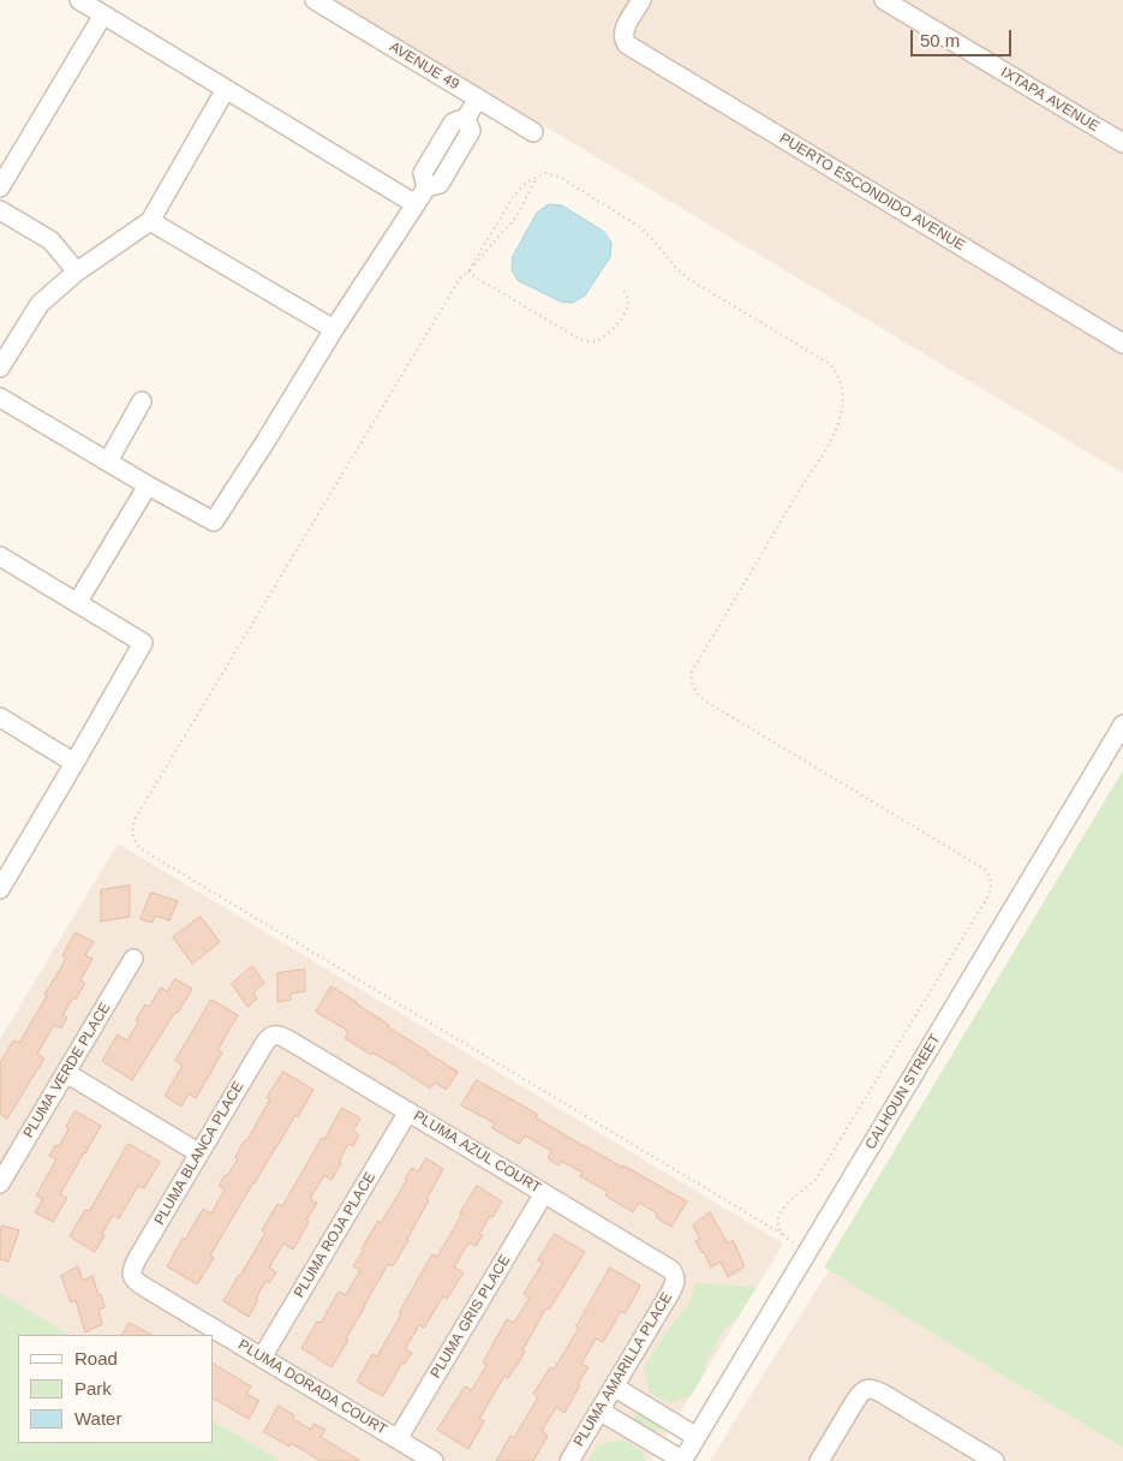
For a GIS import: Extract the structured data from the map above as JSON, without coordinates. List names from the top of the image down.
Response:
{
  "streets": {
    "street": [
      "AVENUE 49",
      "IXTAPA AVENUE",
      "PUERTO ESCONDIDO AVENUE",
      "PLUMA VERDE PLACE",
      "CALHOUN STREET",
      "PLUMA AZUL COURT",
      "PLUMA BLANCA PLACE",
      "PLUMA ROJA PLACE",
      "PLUMA GRIS PLACE",
      "PLUMA AMARILLA PLACE",
      "PLUMA DORADA COURT"
    ]
  },
  "crossings": [
    ["PLUMA AZUL COURT", "PLUMA BLANCA PLACE"],
    ["PLUMA AZUL COURT", "PLUMA ROJA PLACE"],
    ["PLUMA AZUL COURT", "PLUMA GRIS PLACE"],
    ["PLUMA AZUL COURT", "PLUMA AMARILLA PLACE"],
    ["PLUMA BLANCA PLACE", "PLUMA DORADA COURT"],
    ["PLUMA ROJA PLACE", "PLUMA DORADA COURT"],
    ["PLUMA GRIS PLACE", "PLUMA DORADA COURT"]
  ],
  "legend": ["Road", "Park", "Water"],
  "scale_bar": "50 m"
}
